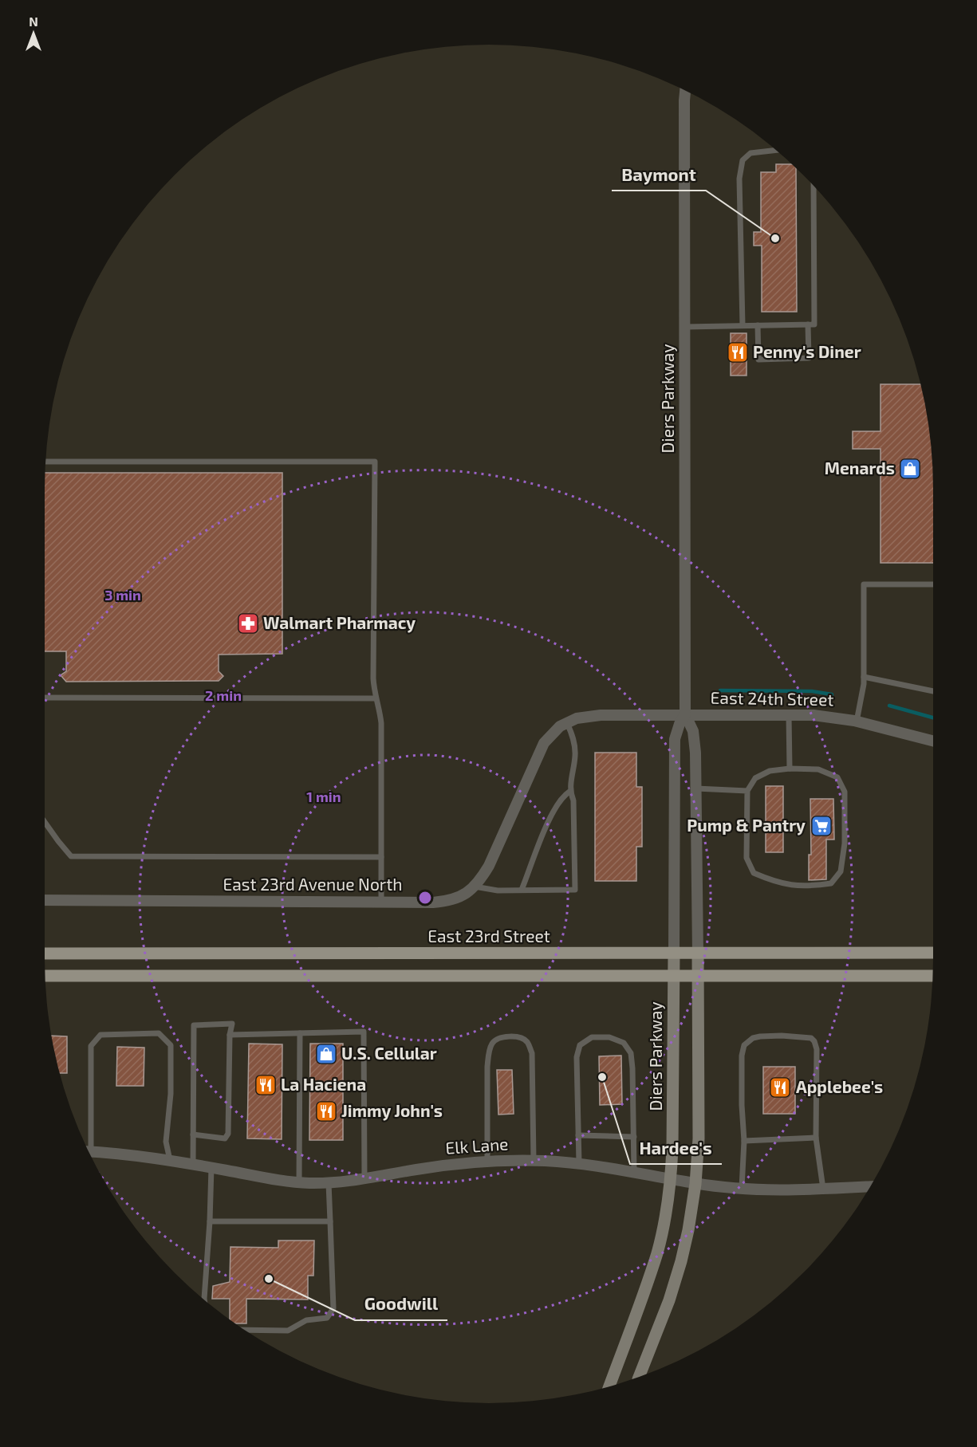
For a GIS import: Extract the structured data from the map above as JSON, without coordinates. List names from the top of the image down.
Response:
{
  "streets": {
    "main road": ["Diers Parkway", "East 23rd Street"],
    "street": ["East 24th Street", "East 23rd Avenue North", "Elk Lane"]
  },
  "crossings": [
    ["Diers Parkway", "East 24th Street"],
    ["Diers Parkway", "East 23rd Avenue North"],
    ["Diers Parkway", "East 23rd Street"],
    ["Diers Parkway", "Elk Lane"],
    ["East 24th Street", "East 23rd Avenue North"]
  ],
  "places": {
    "other": ["Baymont", "Hardee's", "Goodwill"],
    "restaurant": [
      "Penny's Diner",
      "La Haciena",
      "Applebee's",
      "Jimmy John's"
    ],
    "shop": ["Menards", "U.S. Cellular"],
    "pharmacy": ["Walmart Pharmacy"],
    "supermarket": ["Pump & Pantry"]
  },
  "north": "top",
  "rings": ["3 min", "2 min", "1 min"]
}
